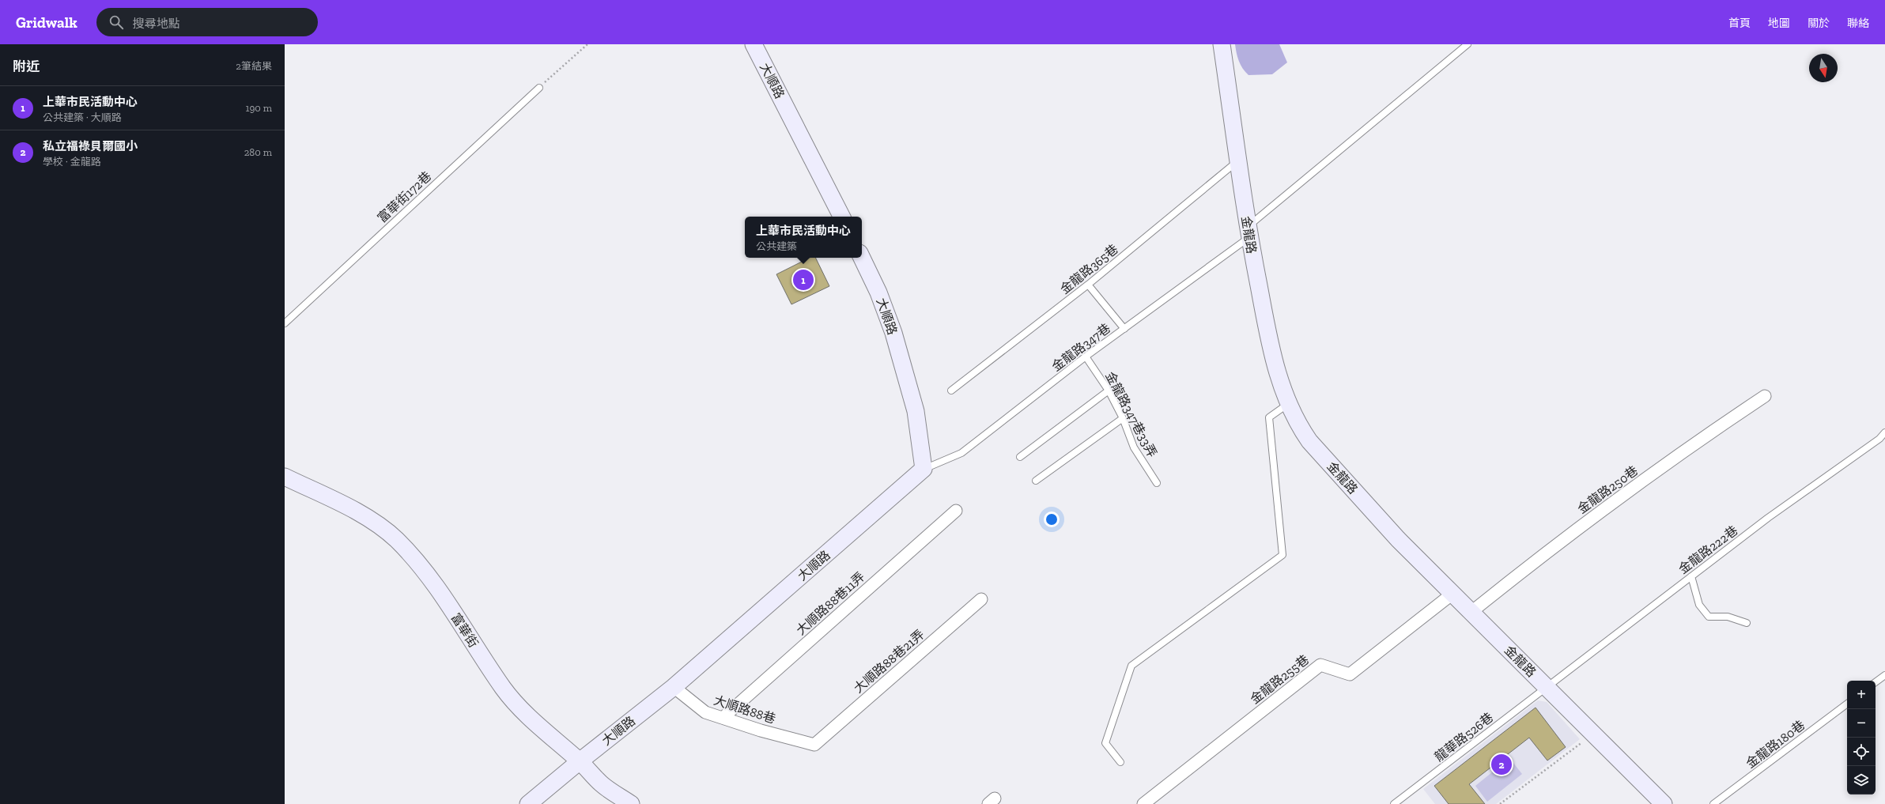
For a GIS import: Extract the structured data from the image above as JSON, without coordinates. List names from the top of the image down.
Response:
{
  "streets": {
    "street": [
      "大順路",
      "金龍路",
      "金龍路250巷",
      "大順路88巷11弄",
      "富華街",
      "大順路88巷21弄",
      "金龍路255巷",
      "大順路88巷"
    ],
    "lane": [
      "富華街172巷",
      "金龍路365巷",
      "金龍路347巷",
      "金龍路347巷33弄",
      "金龍路222巷",
      "龍華路526巷",
      "金龍路180巷"
    ]
  },
  "crossings": [
    ["大順路", "金龍路347巷"],
    ["大順路", "富華街"],
    ["大順路", "大順路88巷"],
    ["金龍路", "金龍路365巷"],
    ["金龍路", "金龍路347巷"],
    ["金龍路", "金龍路250巷"],
    ["金龍路", "金龍路222巷"],
    ["金龍路", "金龍路255巷"],
    ["金龍路", "龍華路526巷"],
    ["金龍路347巷", "金龍路347巷33弄"],
    ["金龍路222巷", "龍華路526巷"],
    ["大順路88巷11弄", "大順路88巷"],
    ["大順路88巷21弄", "大順路88巷"]
  ],
  "north": "bottom",
  "page": {
    "header": "Gridwalk",
    "search": "搜尋地點",
    "nav": [
      "首頁",
      "地圖",
      "關於",
      "聯絡"
    ],
    "heading": ["附近", "2筆結果"],
    "list": [
      {
        "mark": "1",
        "name": "上華市民活動中心",
        "note": "公共建築 · 大順路",
        "value": "190 m"
      },
      {
        "mark": "2",
        "name": "私立福祿貝爾國小",
        "note": "學校 · 金龍路",
        "value": "280 m"
      }
    ],
    "popup": ["上華市民活動中心", "公共建築"],
    "pins": ["1", "2"],
    "map_buttons": ["+", "−"]
  }
}
